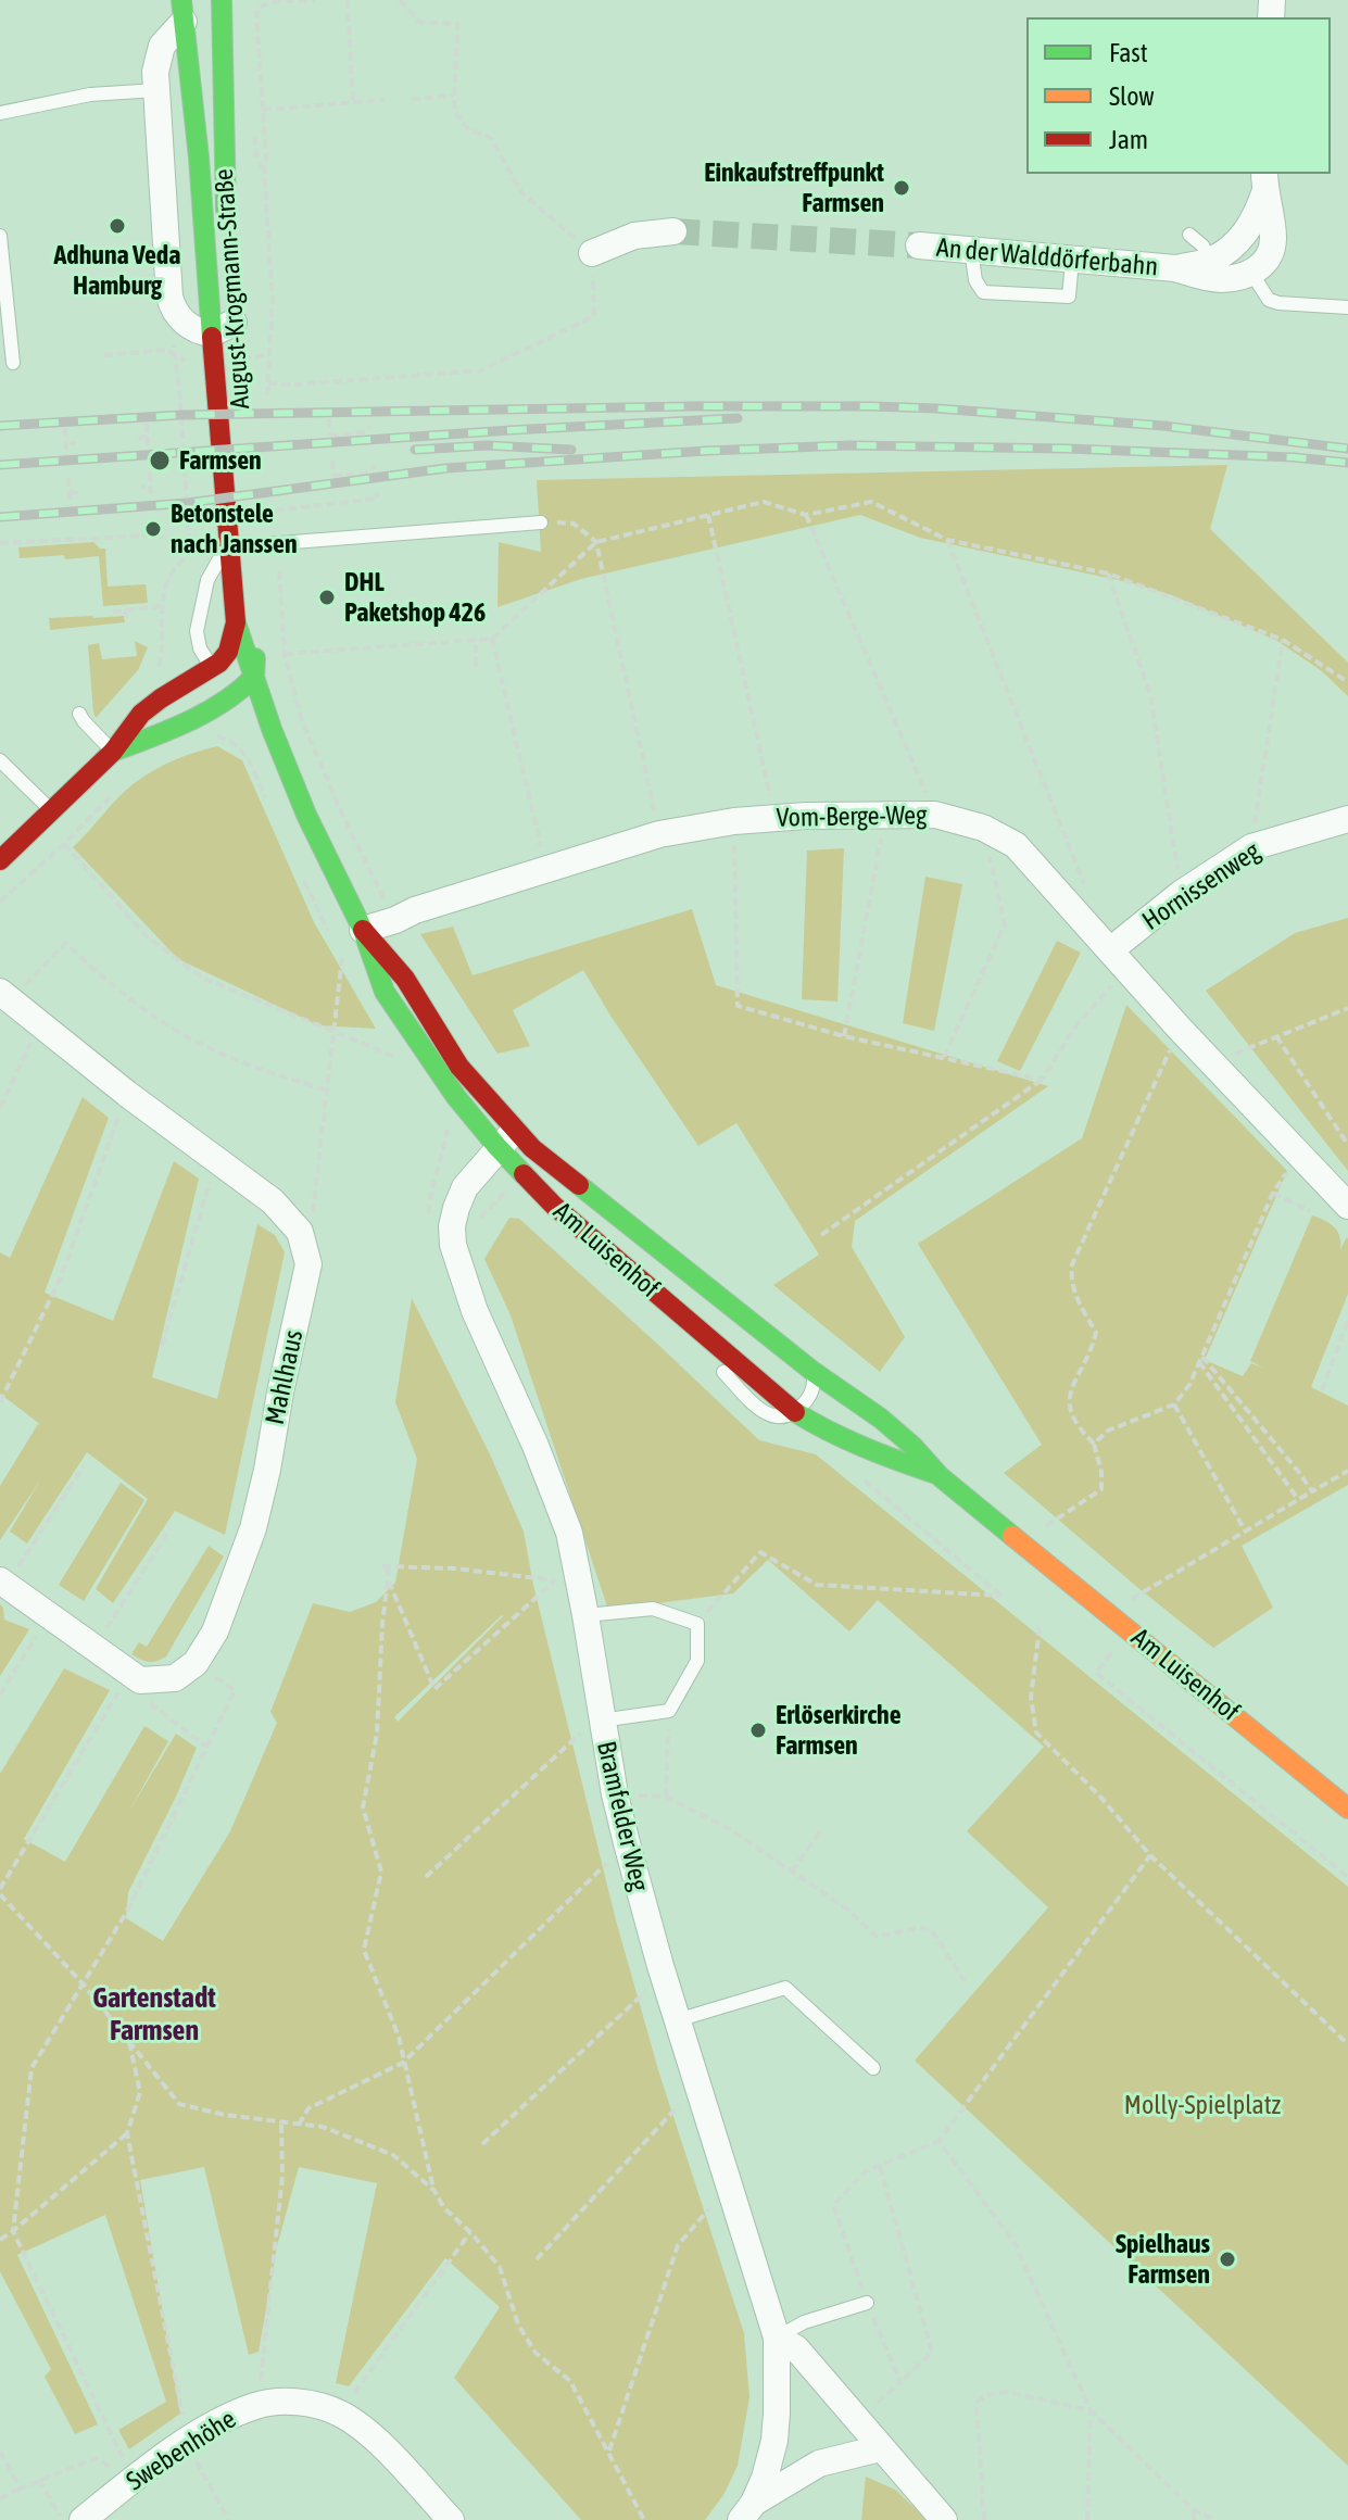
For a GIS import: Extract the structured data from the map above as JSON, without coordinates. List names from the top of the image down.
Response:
{
  "streets": {
    "main road": ["August-Krogmann-Straße", "Am Luisenhof"],
    "street": [
      "An der Walddörferbahn",
      "Vom-Berge-Weg",
      "Hornissenweg",
      "Mahlhaus",
      "Bramfelder Weg",
      "Swebenhöhe"
    ]
  },
  "crossings": [
    ["August-Krogmann-Straße", "Am Luisenhof"],
    ["Vom-Berge-Weg", "Hornissenweg"],
    ["Vom-Berge-Weg", "Am Luisenhof"],
    ["Am Luisenhof", "Bramfelder Weg"]
  ],
  "districts": ["Gartenstadt Farmsen"],
  "parks": ["Molly-Spielplatz"],
  "places": [
    "Einkaufstreffpunkt Farmsen",
    "Adhuna Veda Hamburg",
    "Farmsen",
    "Betonstele nach Janssen",
    "DHL Paketshop 426",
    "Erlöserkirche Farmsen",
    "Spielhaus Farmsen"
  ],
  "legend": ["Fast", "Slow", "Jam"]
}
